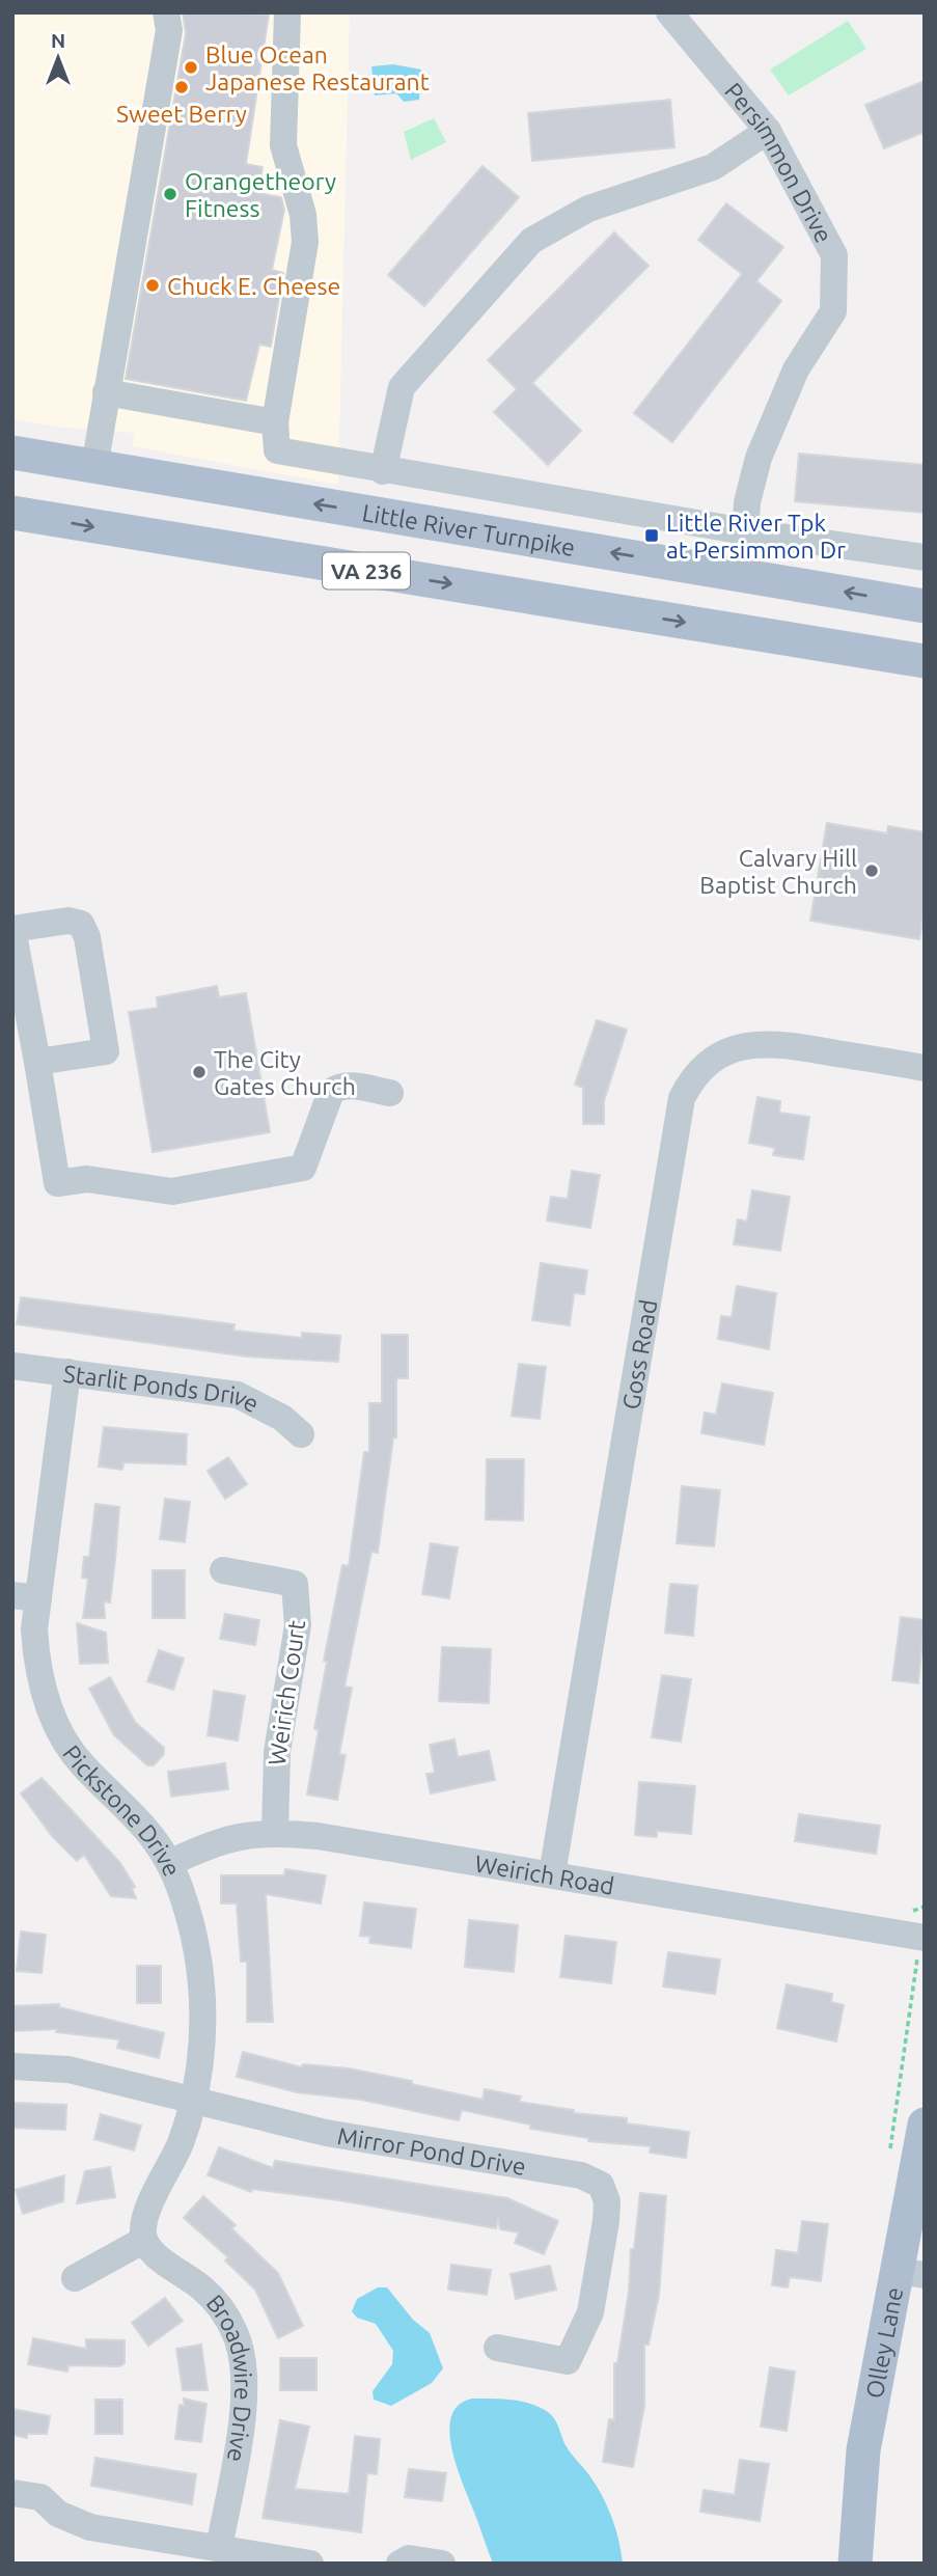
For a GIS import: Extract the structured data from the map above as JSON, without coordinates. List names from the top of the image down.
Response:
{
  "streets": {
    "main road": ["Little River Turnpike", "VA 236", "Olley Lane"],
    "street": [
      "Persimmon Drive",
      "Goss Road",
      "Starlit Ponds Drive",
      "Weirich Court",
      "Pickstone Drive",
      "Weirich Road",
      "Mirror Pond Drive",
      "Broadwire Drive"
    ]
  },
  "crossings": [
    ["Persimmon Drive", "Little River Turnpike"],
    ["Goss Road", "Weirich Road"],
    ["Starlit Ponds Drive", "Pickstone Drive"],
    ["Weirich Court", "Weirich Road"],
    ["Pickstone Drive", "Weirich Road"],
    ["Pickstone Drive", "Mirror Pond Drive"],
    ["Pickstone Drive", "Broadwire Drive"]
  ],
  "places": {
    "other": [
      "Blue Ocean Japanese Restaurant",
      "Sweet Berry",
      "Orangetheory Fitness",
      "Chuck E. Cheese",
      "Calvary Hill Baptist Church",
      "The City Gates Church"
    ],
    "transit": ["Little River Tpk at Persimmon Dr"]
  },
  "north": "top"
}
